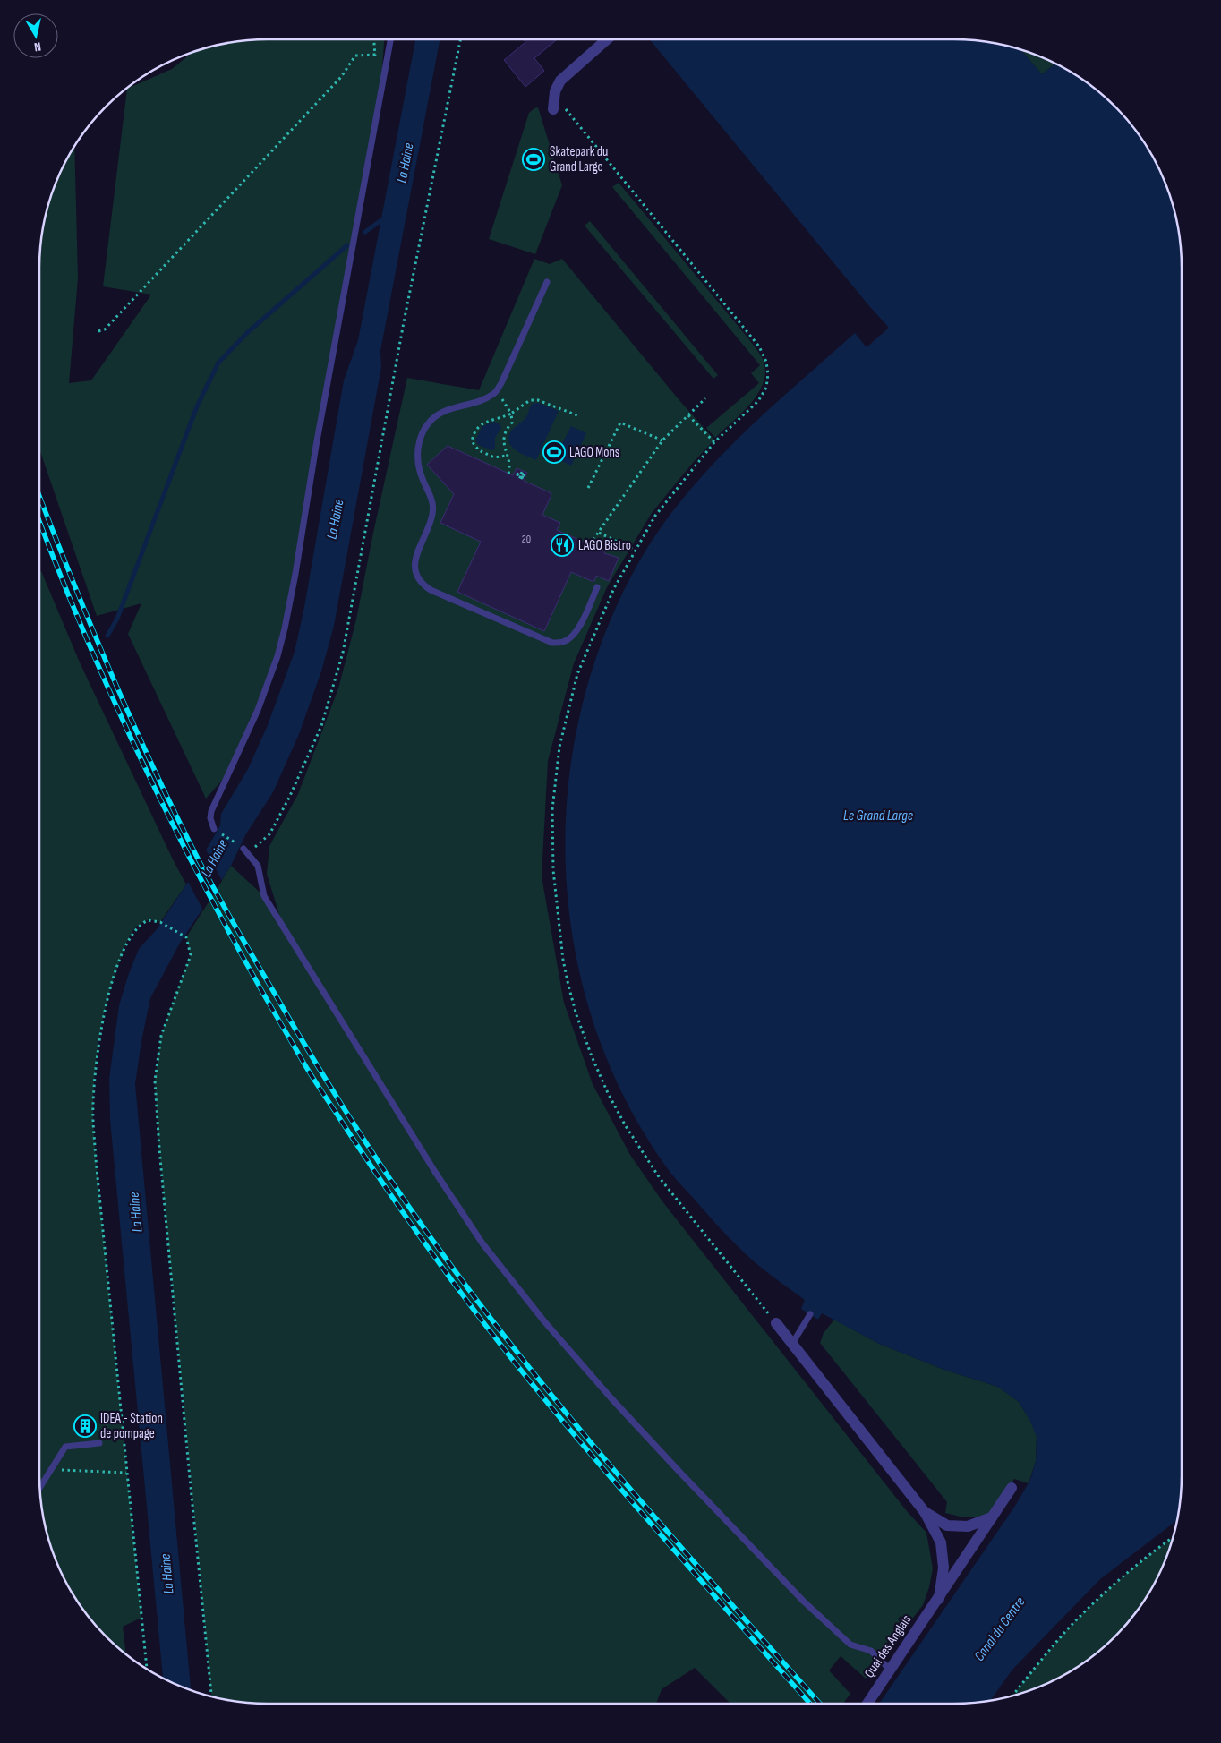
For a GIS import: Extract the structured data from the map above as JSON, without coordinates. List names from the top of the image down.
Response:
{
  "streets": {
    "street": ["Quai des Anglais"]
  },
  "water": ["La Haine", "Le Grand Large", "Canal du Centre"],
  "places": {
    "sports": ["Skatepark du Grand Large", "LAGO Mons"],
    "restaurant": ["LAGO Bistro"],
    "building": ["IDEA - Station de pompage"]
  },
  "house_numbers": ["20"],
  "north": "bottom"
}
